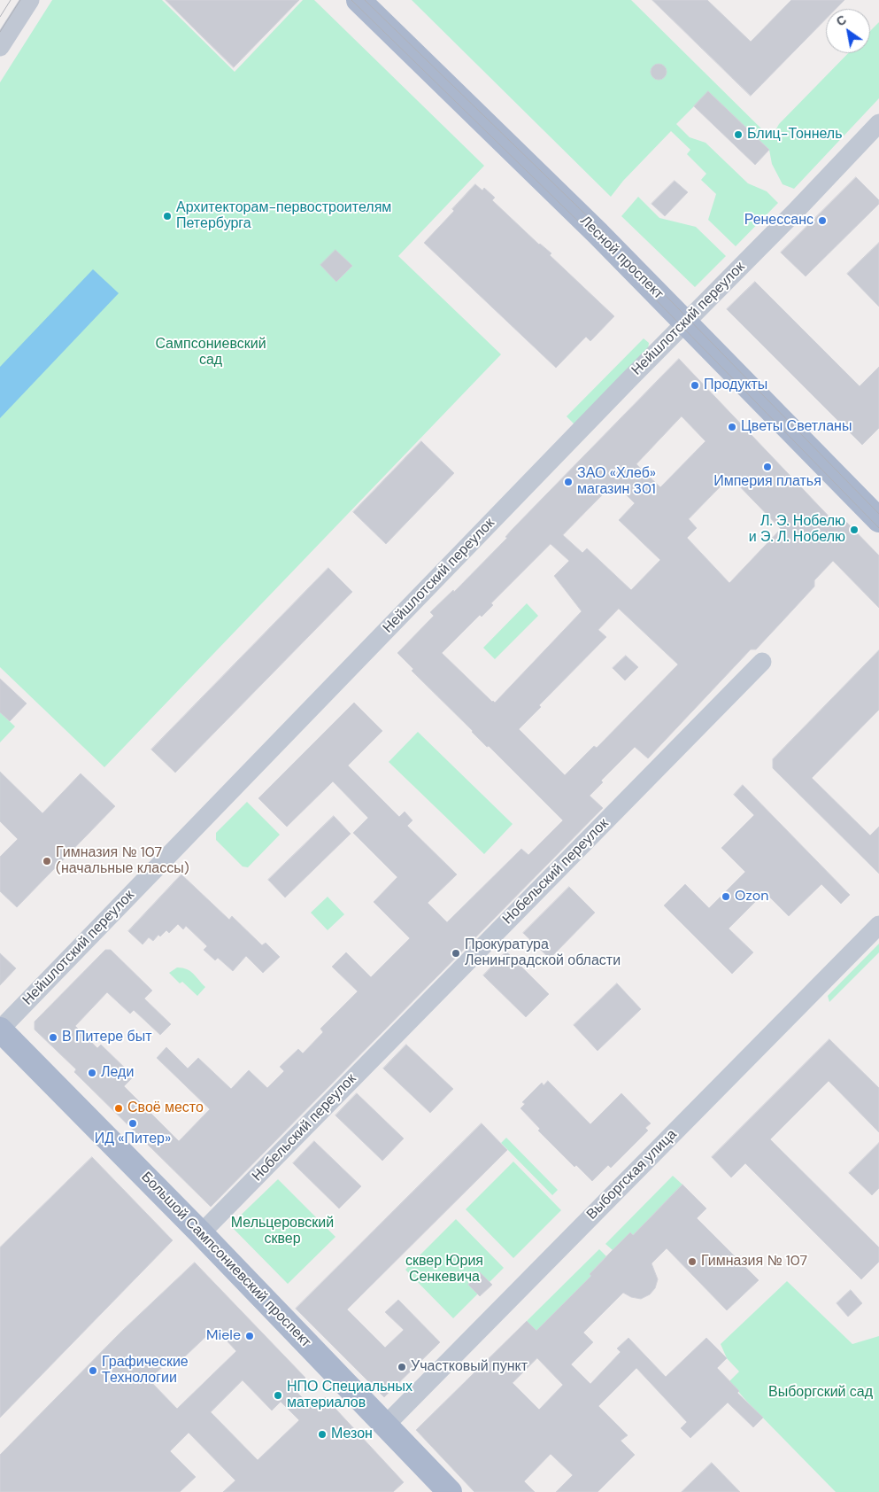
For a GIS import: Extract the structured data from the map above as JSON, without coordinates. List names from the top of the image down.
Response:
{
  "streets": {
    "main road": ["Лесной проспект", "Большой Сампсониевский проспект"],
    "street": ["Нейшлотский переулок", "Нобельский переулок", "Выборгская улица"]
  },
  "crossings": [
    ["Лесной проспект", "Нейшлотский переулок"],
    ["Нейшлотский переулок", "Большой Сампсониевский проспект"],
    ["Нобельский переулок", "Большой Сампсониевский проспект"],
    ["Выборгская улица", "Большой Сампсониевский проспект"]
  ],
  "parks": [
    "Сампсониевский сад",
    "Мельцеровский сквер",
    "сквер Юрия Сенкевича",
    "Выборгский сад"
  ],
  "places": [
    "Блиц-Тоннель",
    "Архитекторам-первостроителям Петербурга",
    "Ренессанс",
    "Продукты",
    "Цветы Светланы",
    "Империя платья",
    "ЗАО «Хлеб» магазин 301",
    "Л. Э. Нобелю и Э. Л. Нобелю",
    "Гимназия № 107 (начальные классы)",
    "Ozon",
    "Прокуратура Ленинградской области",
    "В Питере быт",
    "Леди",
    "Своё место",
    "ИД «Питер»",
    "Гимназия № 107",
    "Miele",
    "Участковый пункт",
    "Графические Технологии",
    "НПО Специальных материалов",
    "Мезон"
  ],
  "north": "top left"
}
